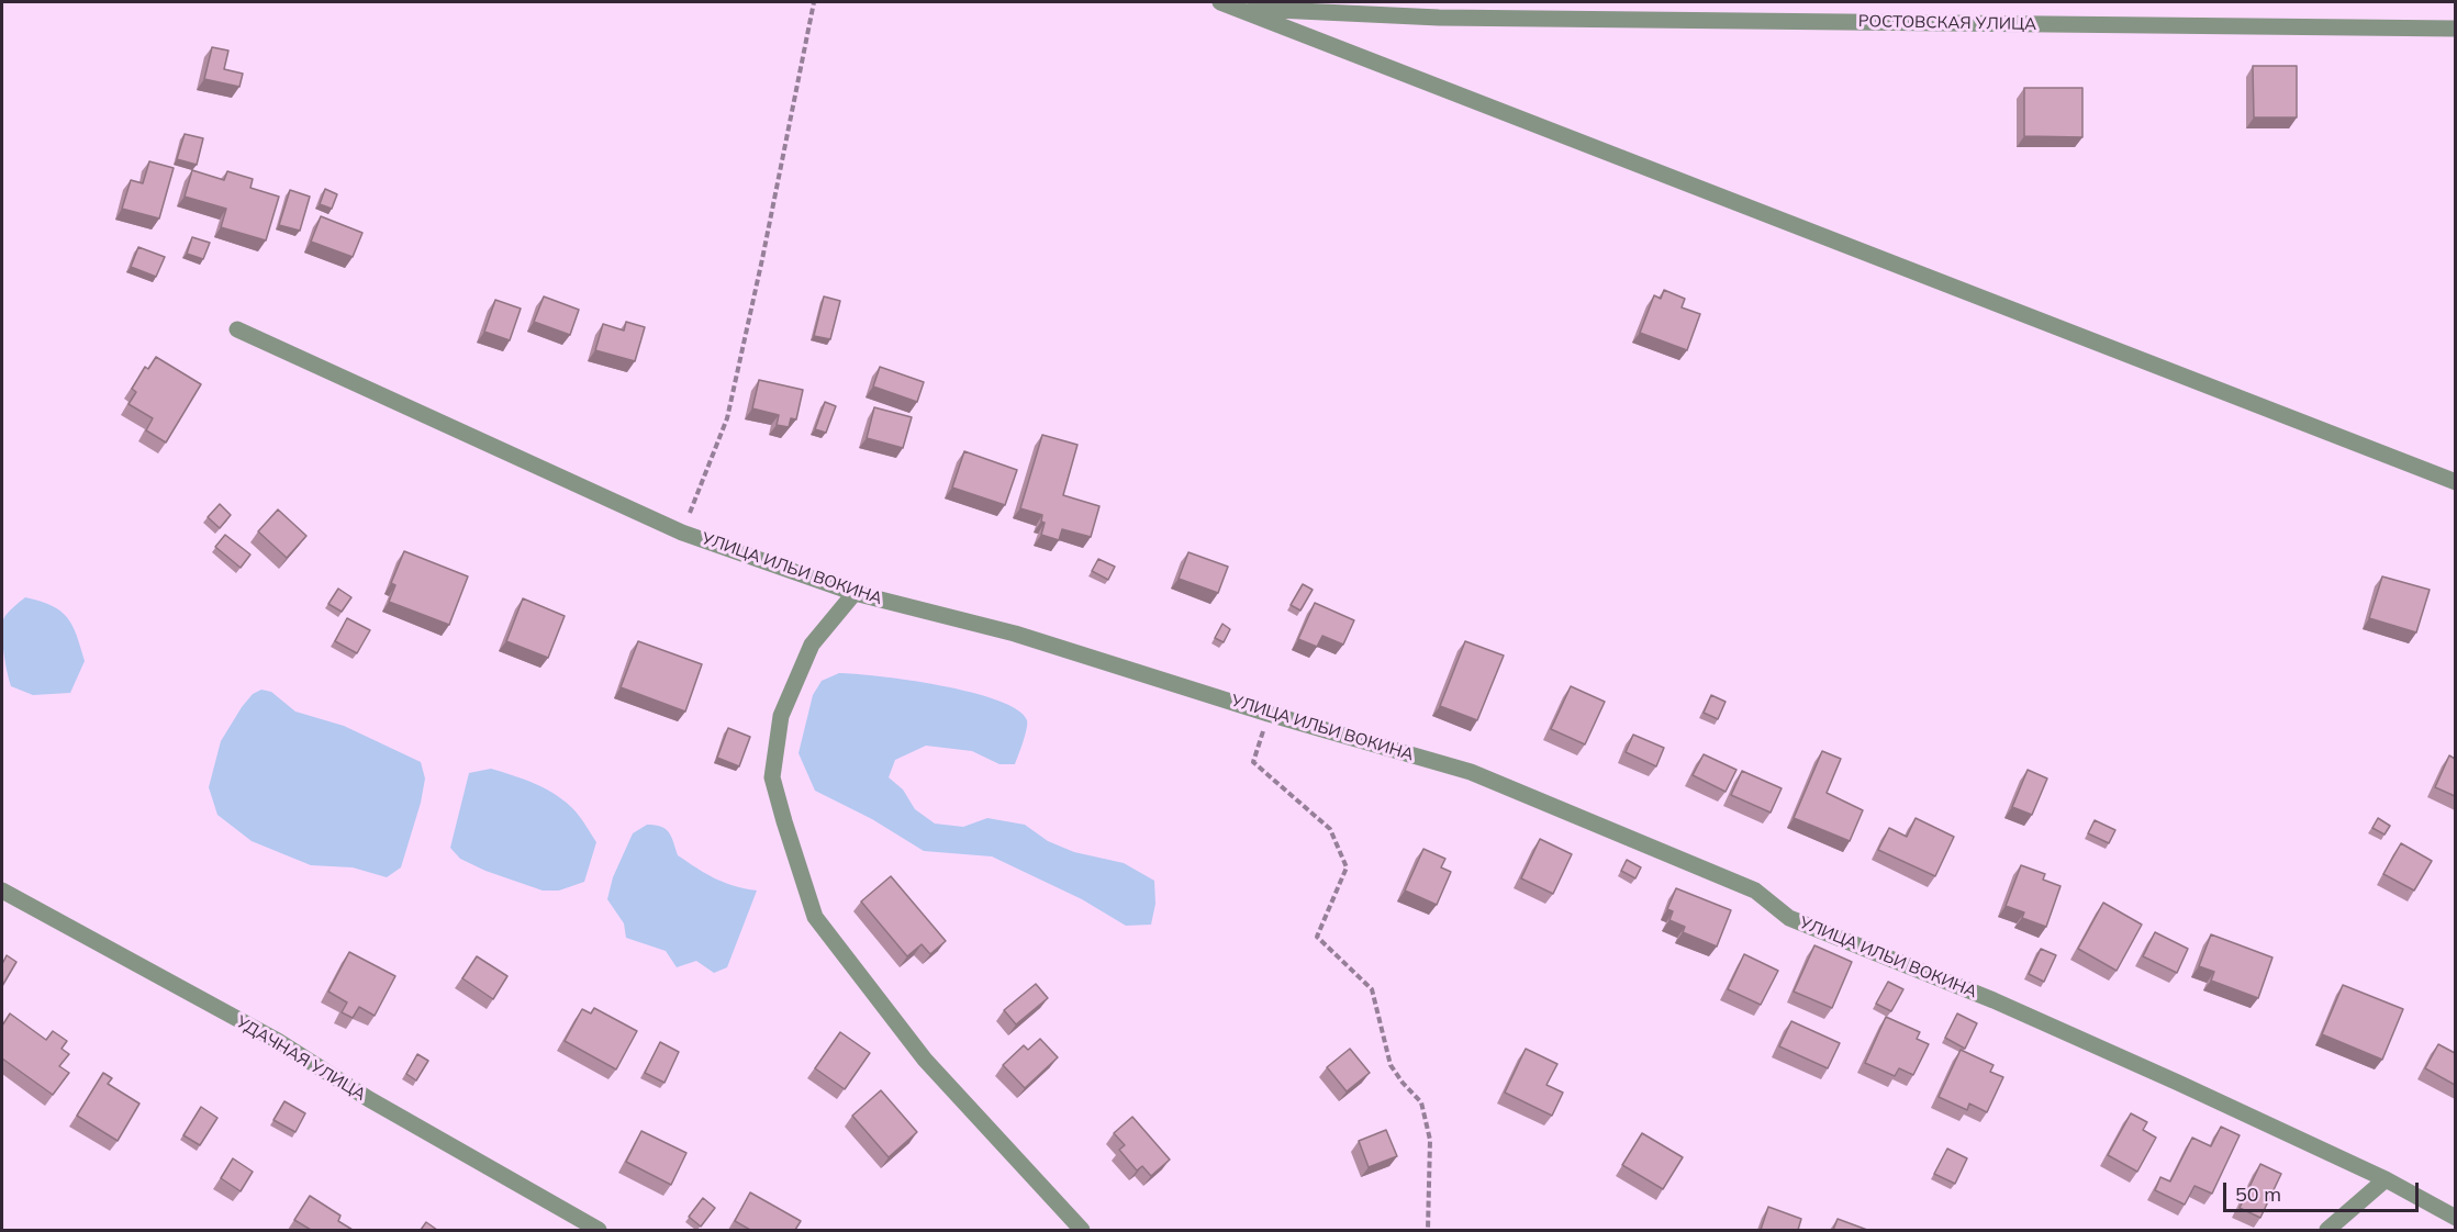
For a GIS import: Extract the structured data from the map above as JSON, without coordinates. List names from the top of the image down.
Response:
{
  "streets": {
    "street": ["РОСТОВСКАЯ УЛИЦА", "УЛИЦА ИЛЬИ ВОКИНА", "УДАЧНАЯ УЛИЦА"]
  },
  "scale_bar": "50 m"
}
